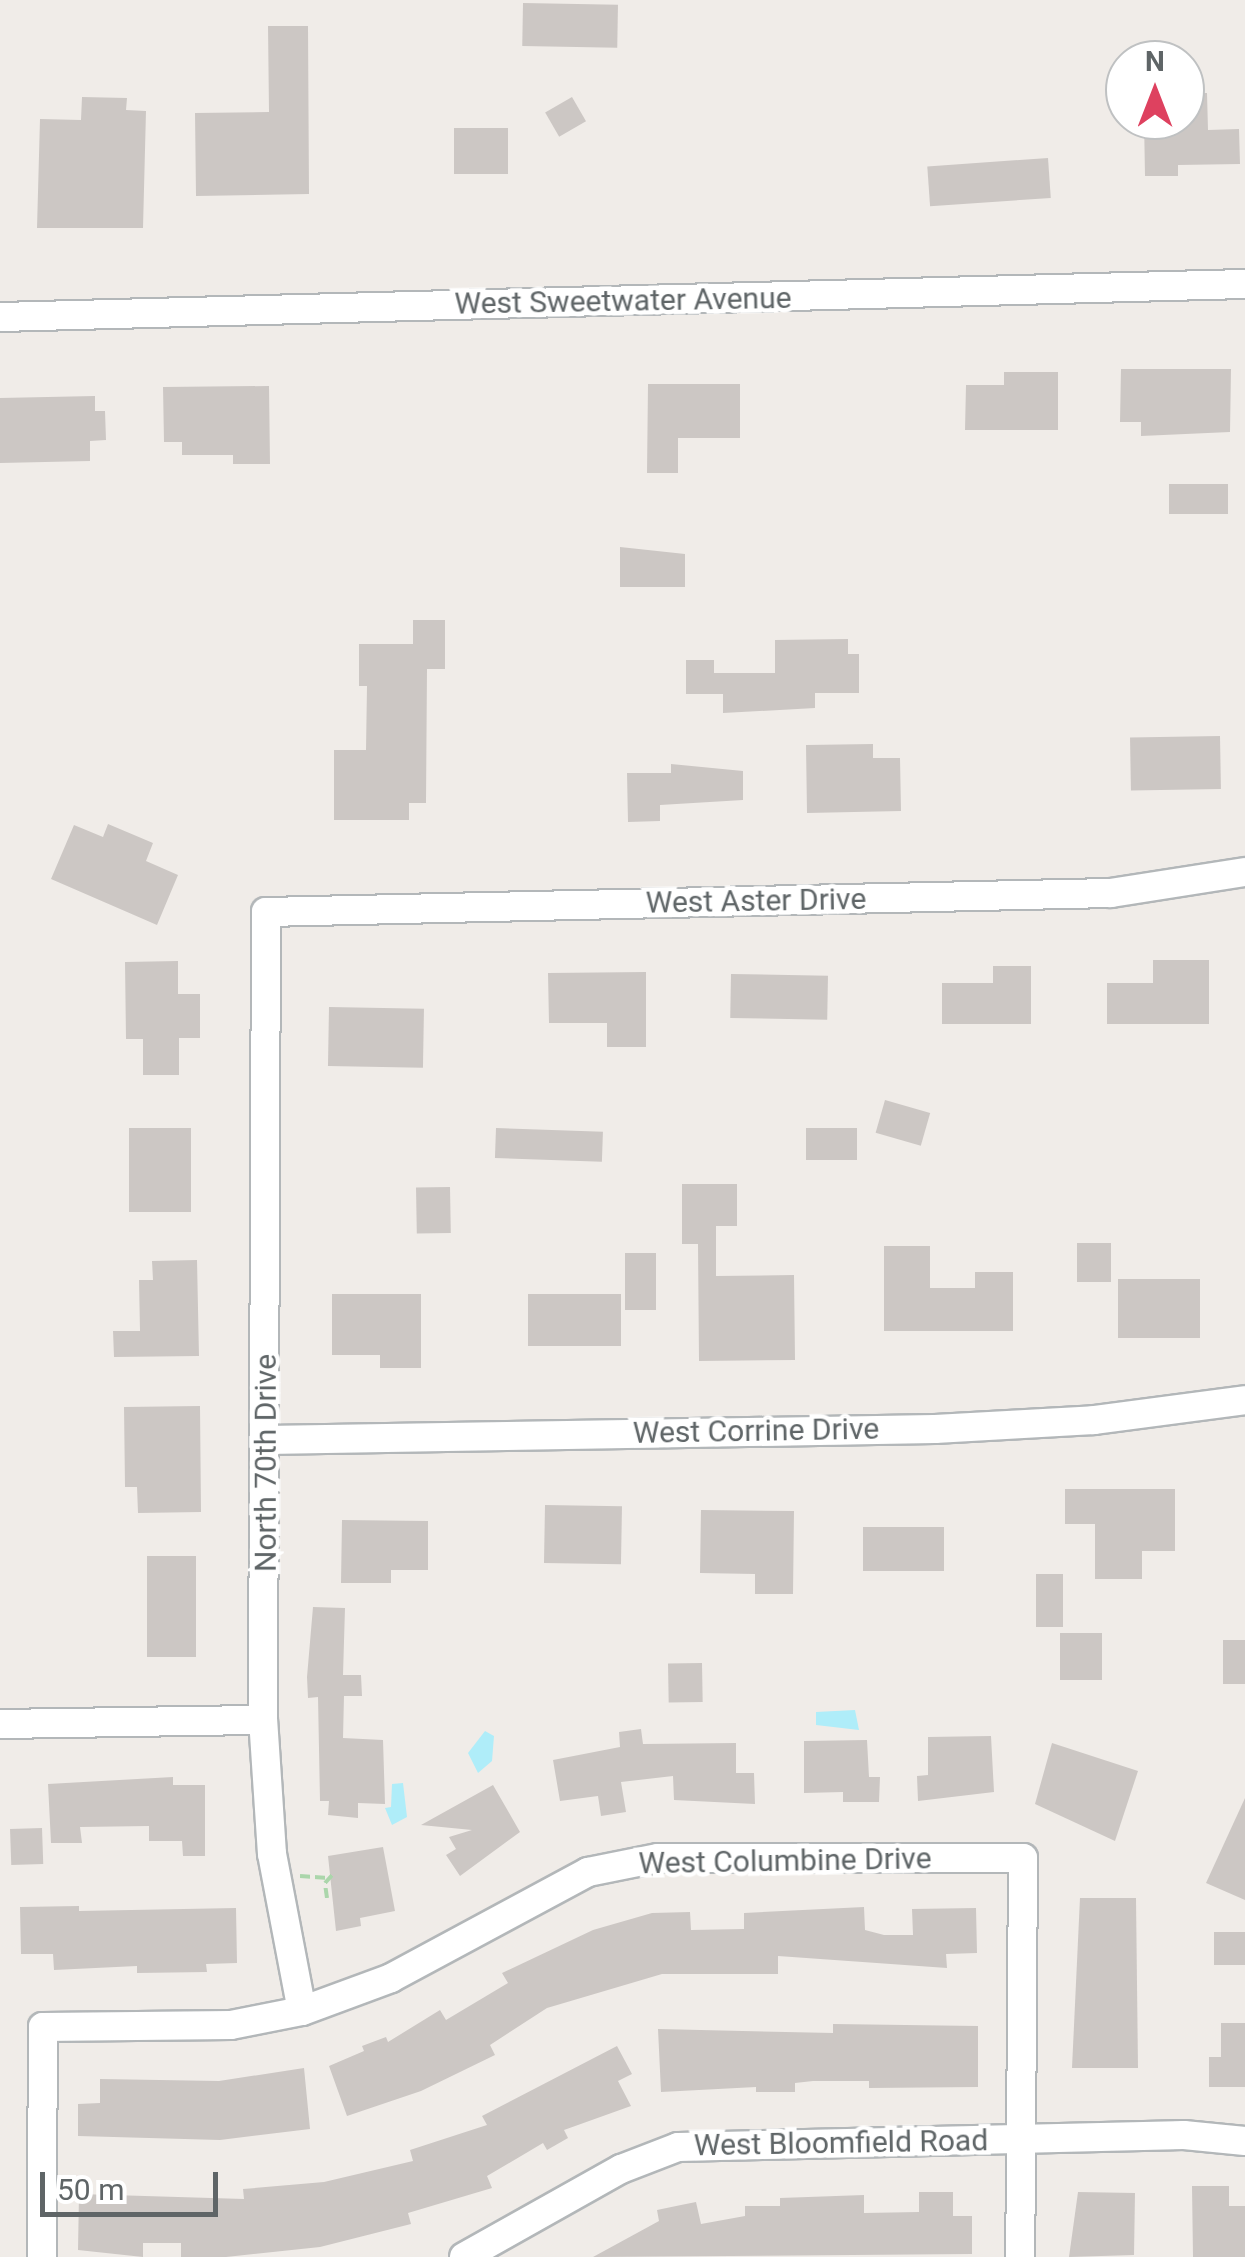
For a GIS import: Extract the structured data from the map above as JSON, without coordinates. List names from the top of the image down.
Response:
{
  "streets": {
    "street": [
      "West Sweetwater Avenue",
      "West Aster Drive",
      "West Corrine Drive",
      "North 70th Drive",
      "West Columbine Drive",
      "West Bloomfield Road"
    ]
  },
  "crossings": [
    ["West Aster Drive", "North 70th Drive"],
    ["West Corrine Drive", "North 70th Drive"],
    ["North 70th Drive", "West Columbine Drive"],
    ["West Columbine Drive", "West Bloomfield Road"]
  ],
  "scale_bar": "50 m",
  "north": "top"
}
